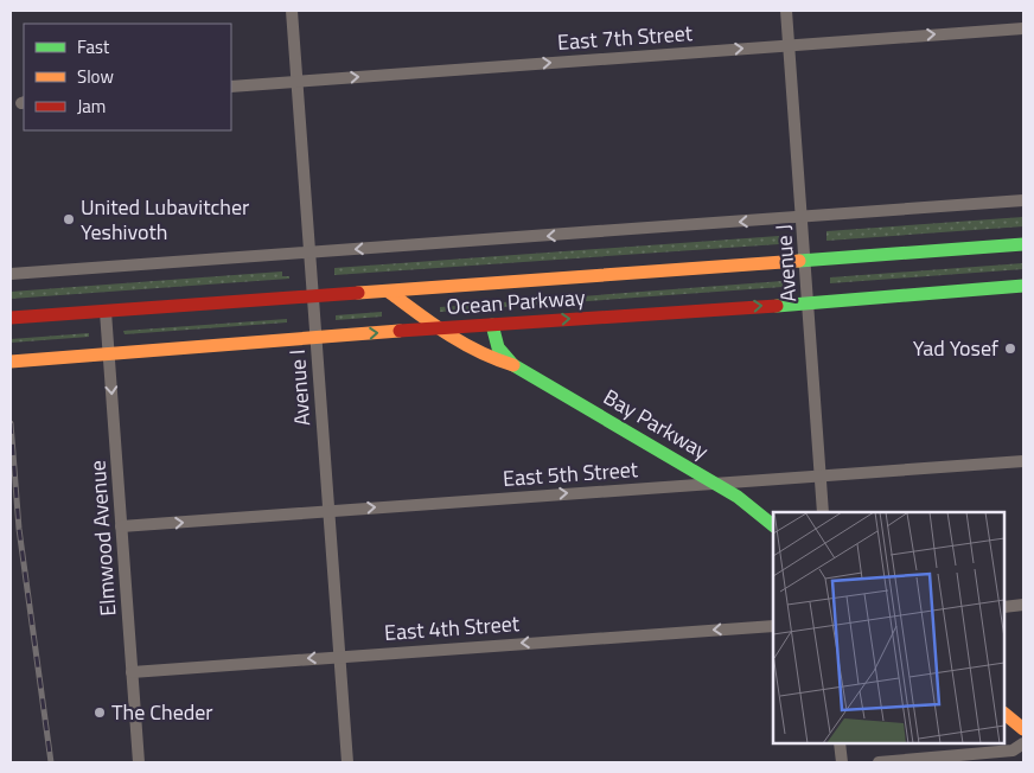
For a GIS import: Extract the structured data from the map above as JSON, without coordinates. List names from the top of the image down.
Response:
{
  "streets": {
    "main road": ["Ocean Parkway", "Bay Parkway"],
    "street": [
      "East 7th Street",
      "Avenue J",
      "Avenue I",
      "East 5th Street",
      "Elmwood Avenue",
      "East 4th Street"
    ]
  },
  "crossings": [
    ["East 7th Street", "Avenue J"],
    ["East 7th Street", "Avenue I"],
    ["Avenue J", "Ocean Parkway"],
    ["Avenue J", "East 5th Street"],
    ["Ocean Parkway", "Avenue I"],
    ["Ocean Parkway", "Bay Parkway"],
    ["Ocean Parkway", "Elmwood Avenue"],
    ["Avenue I", "East 5th Street"],
    ["Avenue I", "East 4th Street"],
    ["Bay Parkway", "East 5th Street"],
    ["East 5th Street", "Elmwood Avenue"],
    ["Elmwood Avenue", "East 4th Street"]
  ],
  "one_way": [
    "East 7th Street",
    "East 5th Street",
    "Elmwood Avenue",
    "East 4th Street"
  ],
  "places": ["United Lubavitcher Yeshivoth", "Yad Yosef", "The Cheder"],
  "legend": ["Fast", "Slow", "Jam"]
}
